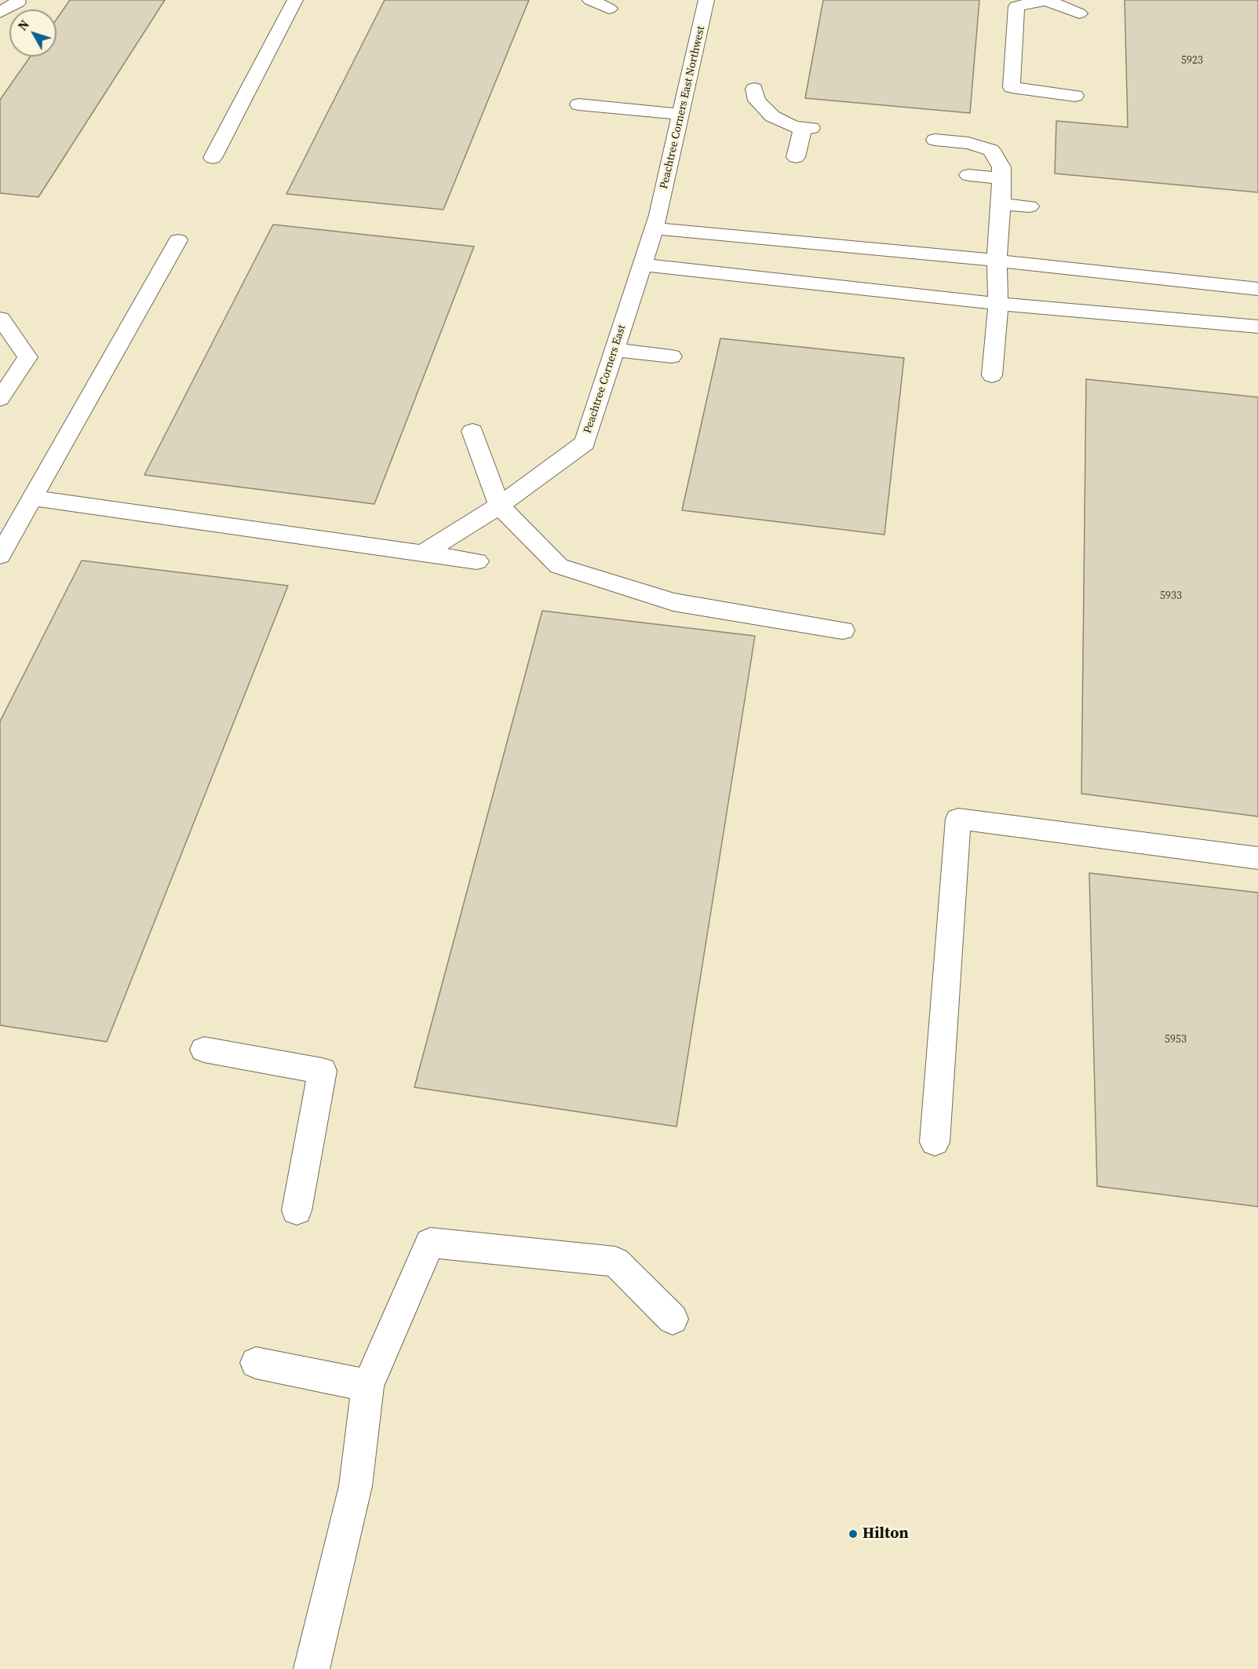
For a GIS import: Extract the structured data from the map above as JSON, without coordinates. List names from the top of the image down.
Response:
{
  "streets": {
    "street": ["Peachtree Corners East Northwest", "Peachtree Corners East"]
  },
  "crossings": [
    ["Peachtree Corners East Northwest", "Peachtree Corners East"]
  ],
  "places": ["Hilton"],
  "house_numbers": ["5923", "5933", "5953"],
  "north": "top left"
}
